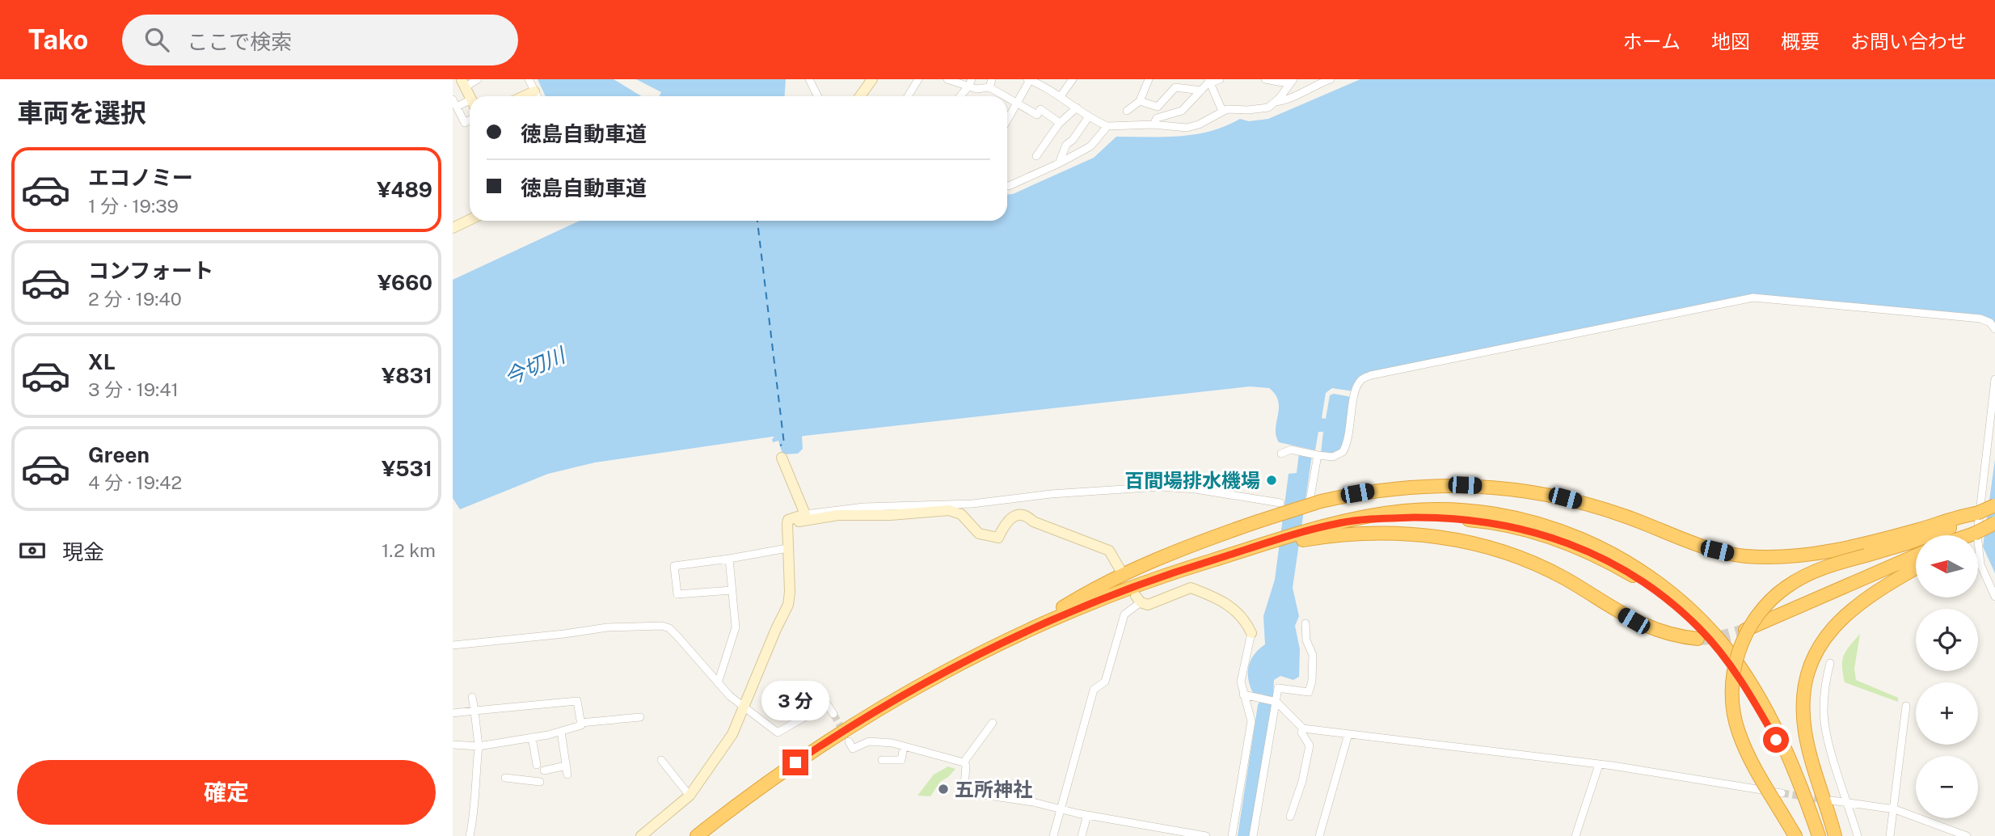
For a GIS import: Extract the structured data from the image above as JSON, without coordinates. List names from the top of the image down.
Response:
{
  "water": ["今切川"],
  "places": ["百間場排水機場", "五所神社"],
  "north": "left",
  "page": {
    "header": "Tako",
    "search": "ここで検索",
    "nav": [
      "ホーム",
      "地図",
      "概要",
      "お問い合わせ"
    ],
    "heading": "車両を選択",
    "banner": ["徳島自動車道", "徳島自動車道"],
    "list": [
      {
        "name": "エコノミー",
        "note": "1 分 · 19:39",
        "value": "¥489"
      },
      {
        "name": "コンフォート",
        "note": "2 分 · 19:40",
        "value": "¥660"
      },
      {
        "name": "XL",
        "note": "3 分 · 19:41",
        "value": "¥831"
      },
      {
        "name": "Green",
        "note": "4 分 · 19:42",
        "value": "¥531"
      }
    ],
    "pay": ["現金", "1.2 km"],
    "map_buttons": ["+", "−"],
    "bubble": "3 分",
    "buttons": "確定"
  }
}
